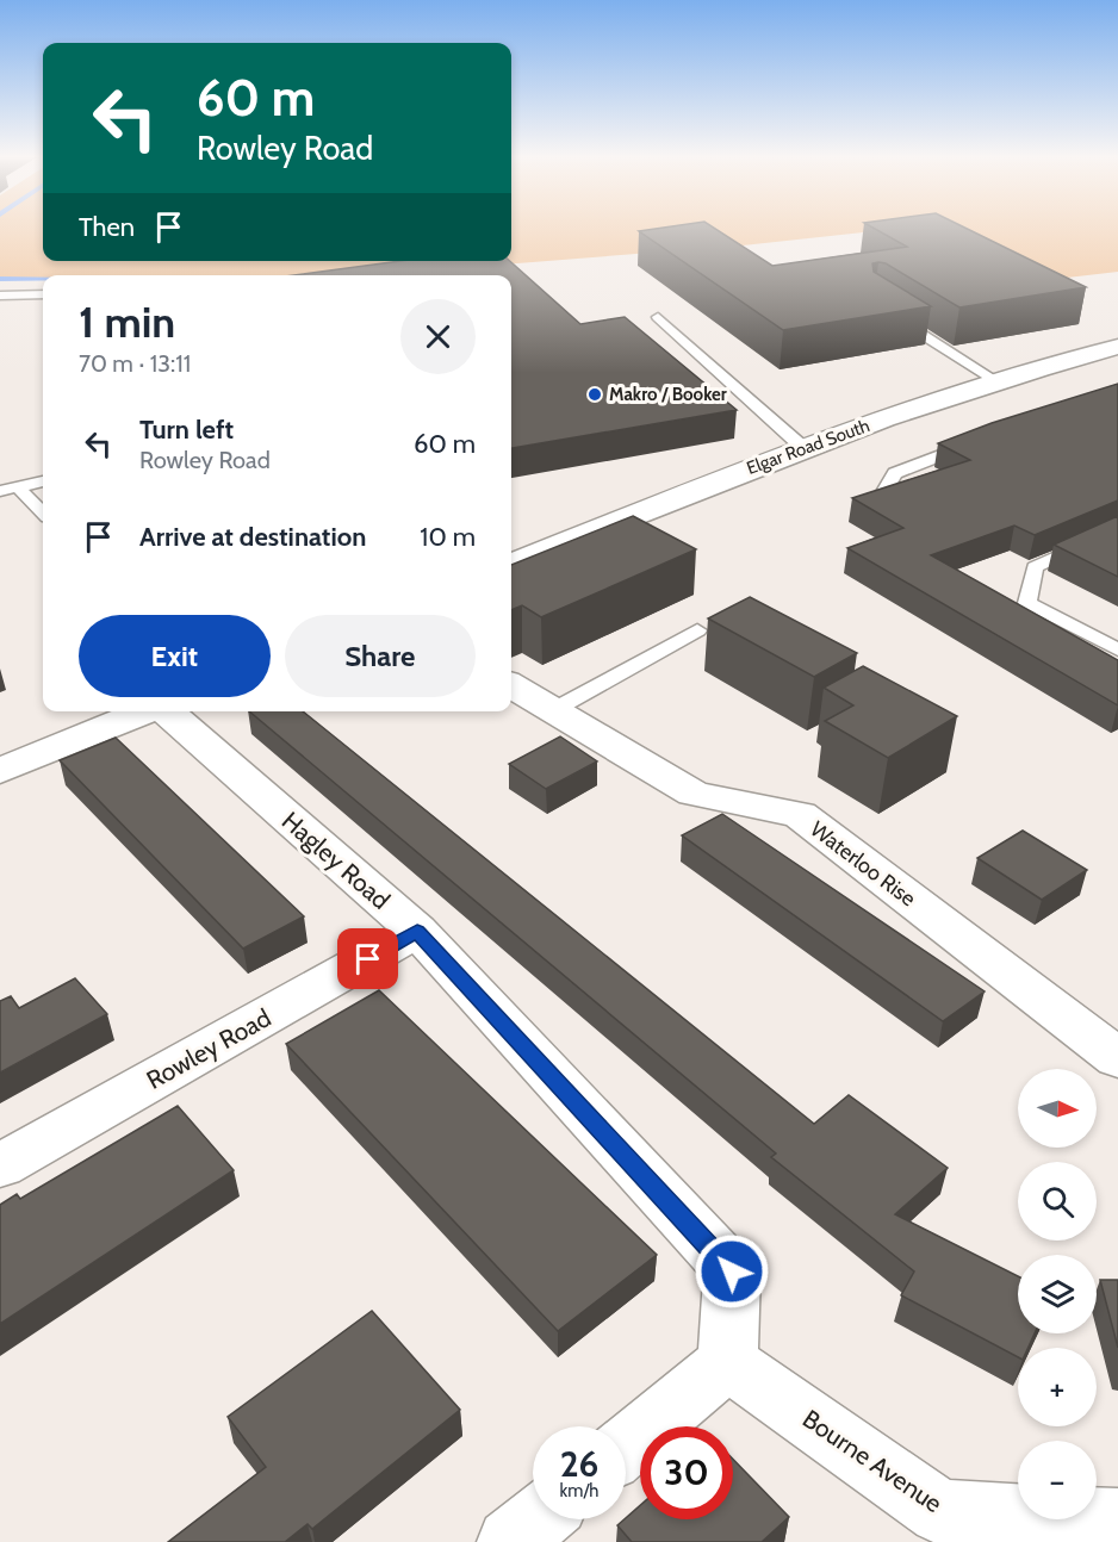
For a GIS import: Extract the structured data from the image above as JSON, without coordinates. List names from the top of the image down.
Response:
{
  "streets": {
    "street": [
      "Elgar Road South",
      "Hagley Road",
      "Waterloo Rise",
      "Rowley Road",
      "Bourne Avenue"
    ]
  },
  "crossings": [
    ["Hagley Road", "Rowley Road"],
    ["Hagley Road", "Bourne Avenue"]
  ],
  "places": ["Makro / Booker"],
  "north": "right",
  "page": {
    "turn": ["60 m", "Rowley Road"],
    "then": "Then",
    "heading": ["1 min", "70 m · 13:11"],
    "list": [
      {
        "name": "Turn left",
        "note": "Rowley Road",
        "value": "60 m"
      },
      {
        "name": "Arrive at destination",
        "value": "10 m"
      }
    ],
    "buttons": ["Exit", "Share"],
    "map_buttons": ["+", "−"],
    "speed": "26 km/h",
    "limit": "30"
  }
}
